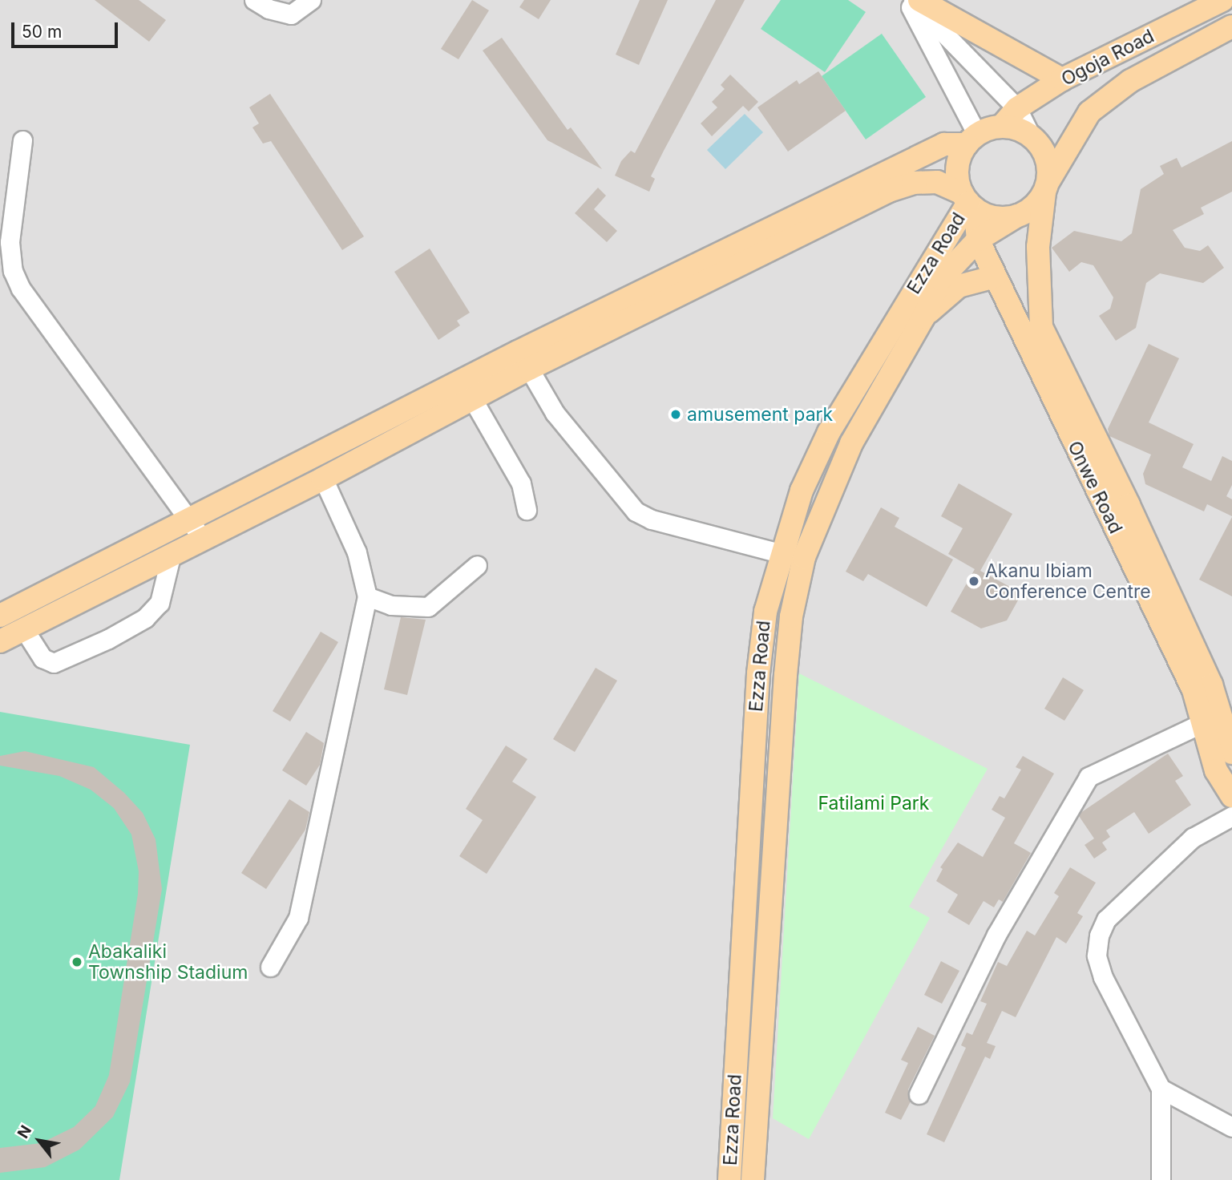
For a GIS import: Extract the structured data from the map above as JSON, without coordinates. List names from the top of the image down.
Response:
{
  "streets": {
    "main road": ["Ogoja Road", "Ezza Road", "Onwe Road"]
  },
  "crossings": [
    ["Ogoja Road", "Ezza Road"],
    ["Ogoja Road", "Onwe Road"],
    ["Ezza Road", "Onwe Road"]
  ],
  "parks": ["Fatilami Park"],
  "places": ["amusement park", "Akanu Ibiam Conference Centre", "Abakaliki Township Stadium"],
  "scale_bar": "50 m",
  "north": "top left"
}
